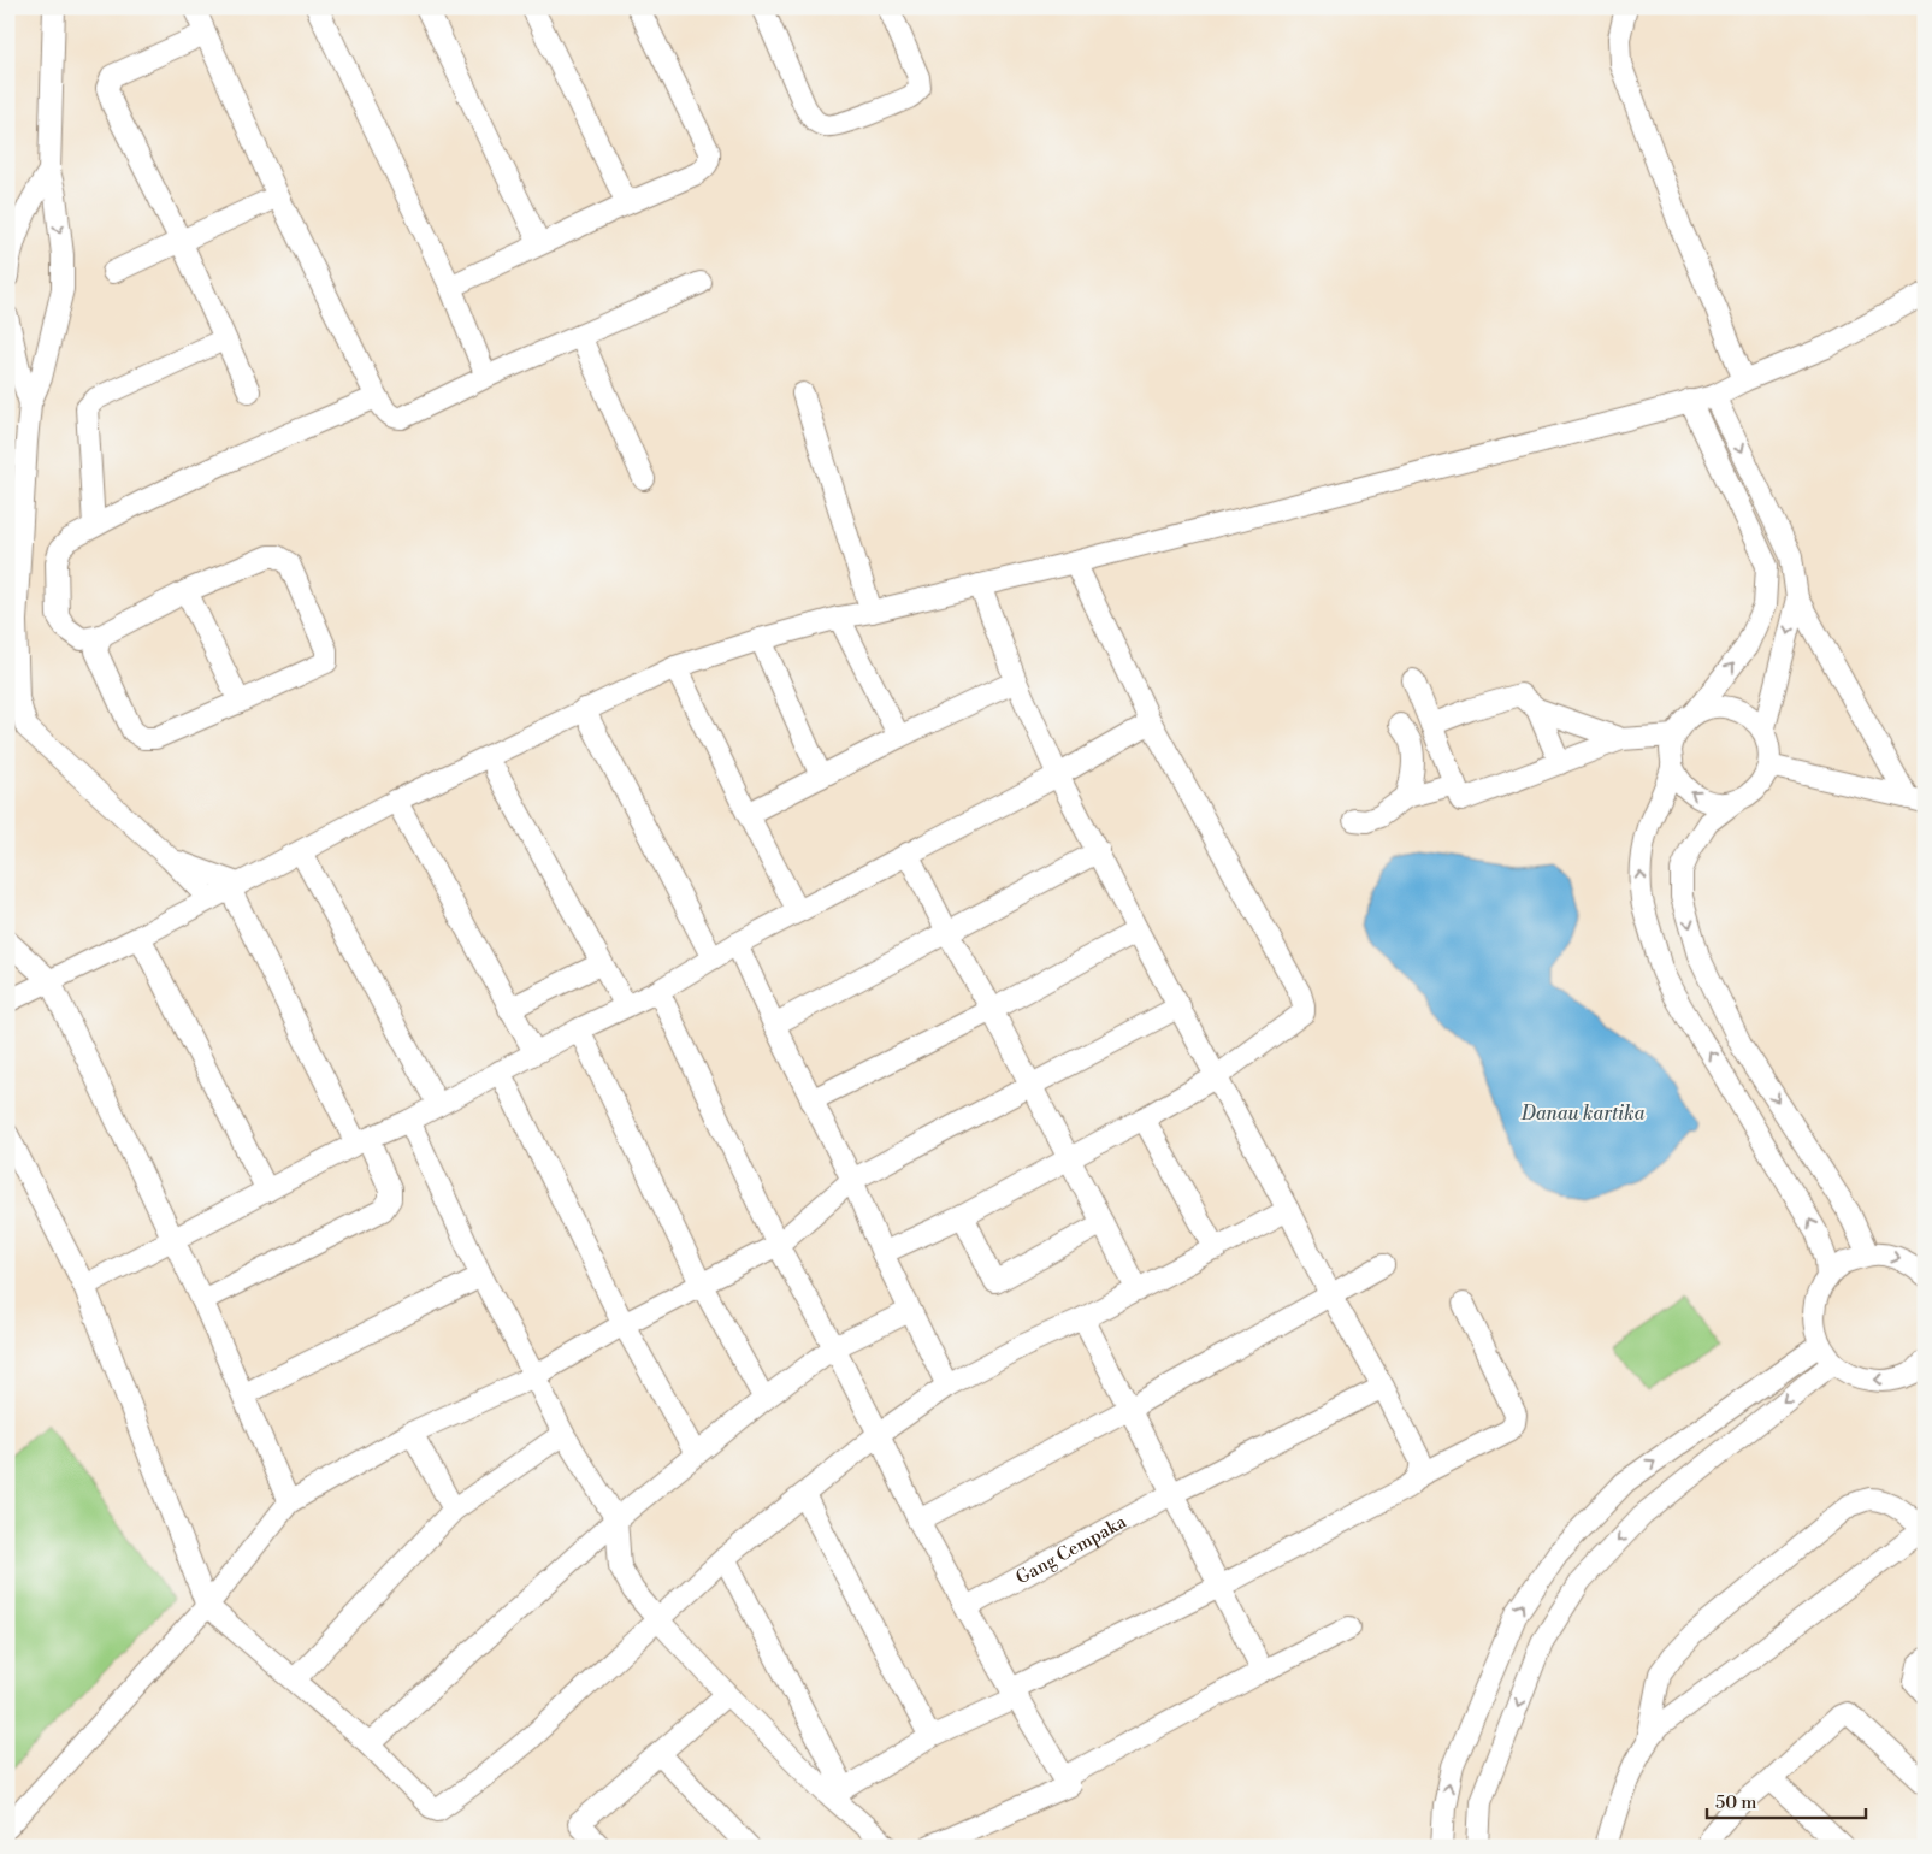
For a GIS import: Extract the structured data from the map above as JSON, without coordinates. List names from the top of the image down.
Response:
{
  "streets": {
    "street": ["Gang Cempaka"]
  },
  "water": ["Danau kartika"],
  "scale_bar": "50 m"
}
